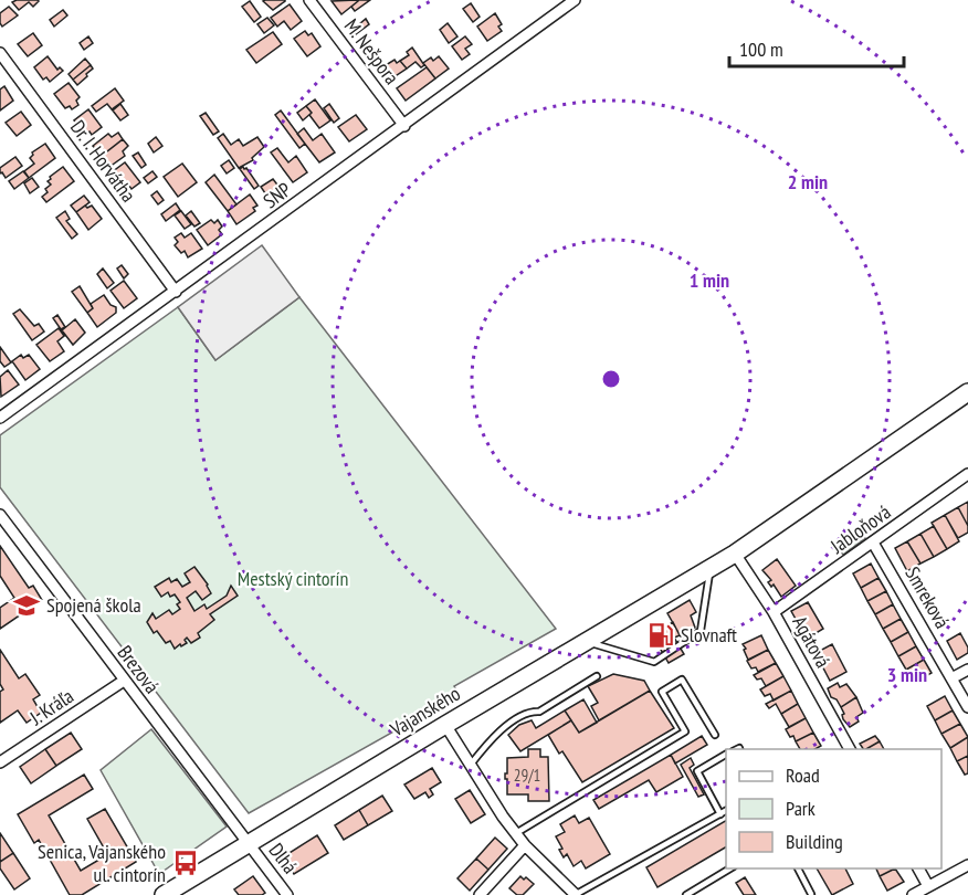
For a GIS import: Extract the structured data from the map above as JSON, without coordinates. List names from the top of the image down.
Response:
{
  "streets": {
    "main road": ["Vajanského"],
    "street": [
      "M. Nešpora",
      "Dr. I. Horvátha",
      "SNP",
      "Jabloňová",
      "Smreková",
      "Agátová",
      "Brezová",
      "J. Kráľa",
      "Dlhá"
    ]
  },
  "crossings": [
    ["M. Nešpora", "SNP"],
    ["Dr. I. Horvátha", "SNP"],
    ["Jabloňová", "Smreková"],
    ["Jabloňová", "Agátová"],
    ["Agátová", "Vajanského"],
    ["Brezová", "J. Kráľa"],
    ["Brezová", "Vajanského"],
    ["Brezová", "Dlhá"],
    ["Vajanského", "Dlhá"]
  ],
  "parks": ["Mestský cintorín"],
  "places": {
    "school or university": ["Spojená škola"],
    "fuel station": ["Slovnaft"],
    "bus stop": ["Senica, Vajanského ul. cintorín"]
  },
  "house_numbers": ["29/1"],
  "legend": ["Road", "Park", "Building"],
  "scale_bar": "100 m",
  "rings": ["2 min", "1 min", "3 min"]
}
